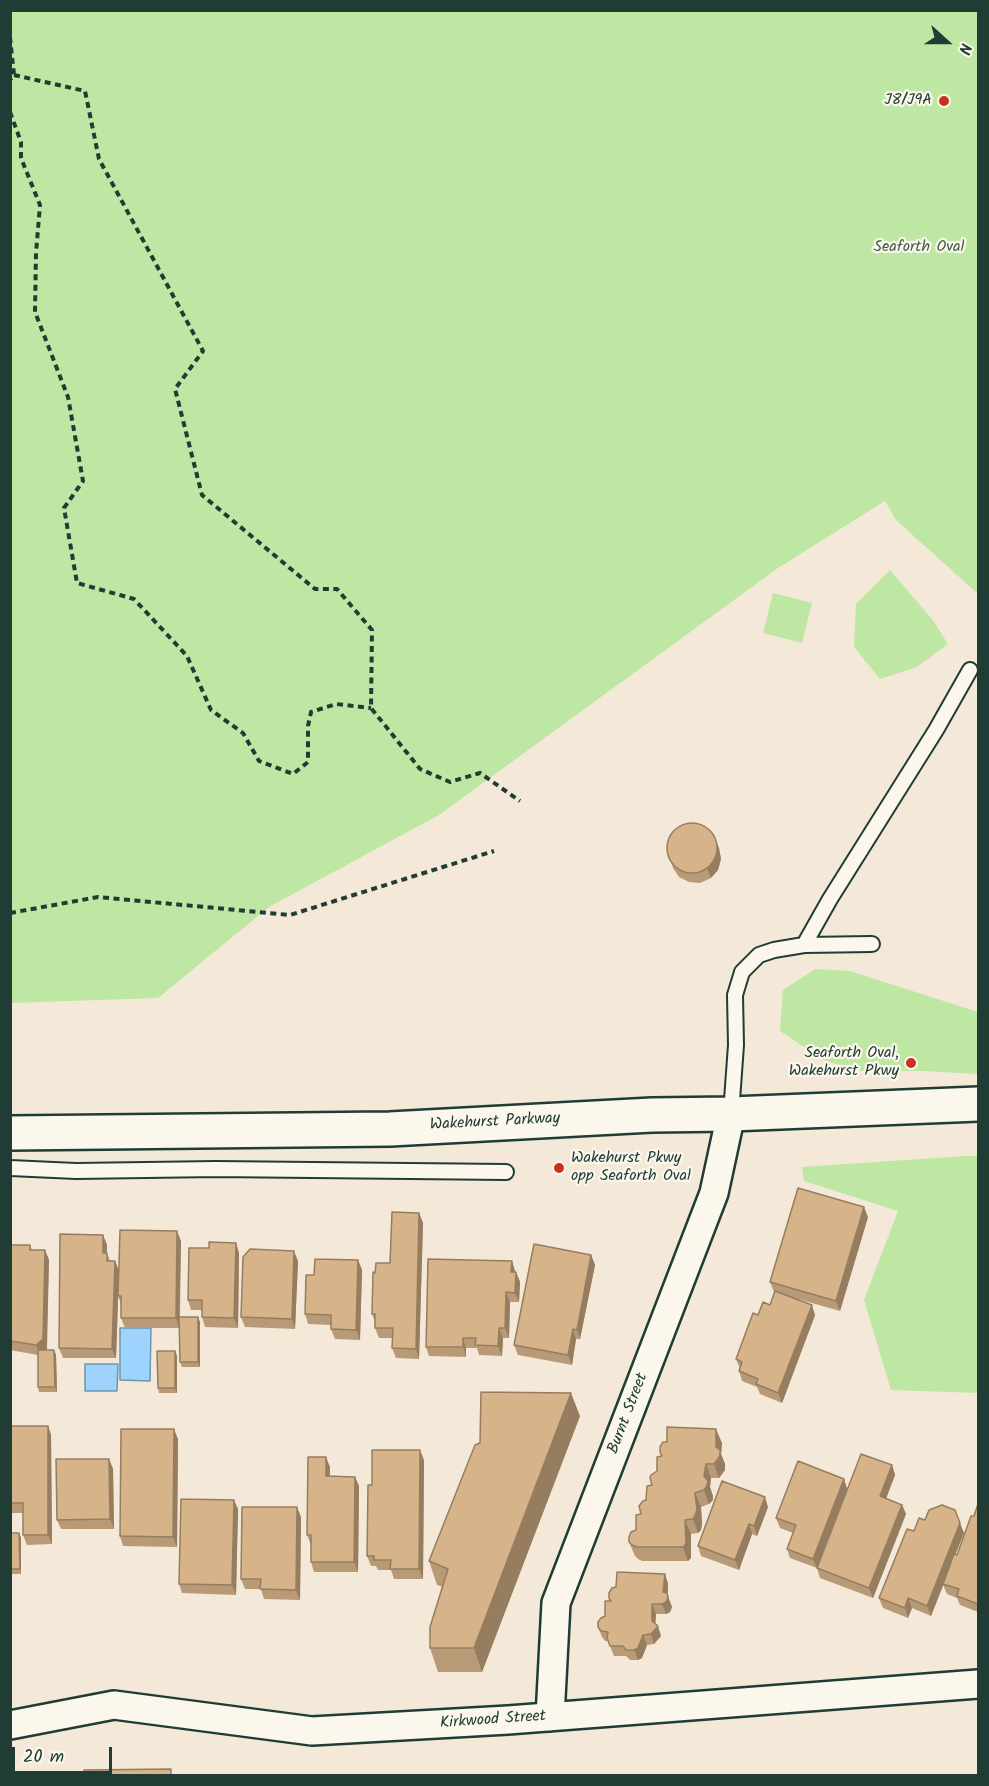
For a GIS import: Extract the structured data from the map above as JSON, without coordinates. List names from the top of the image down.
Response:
{
  "streets": {
    "main road": ["Wakehurst Parkway"],
    "street": ["Burnt Street", "Kirkwood Street"]
  },
  "crossings": [
    ["Wakehurst Parkway", "Burnt Street"],
    ["Burnt Street", "Kirkwood Street"]
  ],
  "parks": ["Seaforth Oval"],
  "places": ["J8/J9A", "Seaforth Oval, Wakehurst Pkwy", "Wakehurst Pkwy opp Seaforth Oval"],
  "scale_bar": "20 m",
  "north": "right"
}
